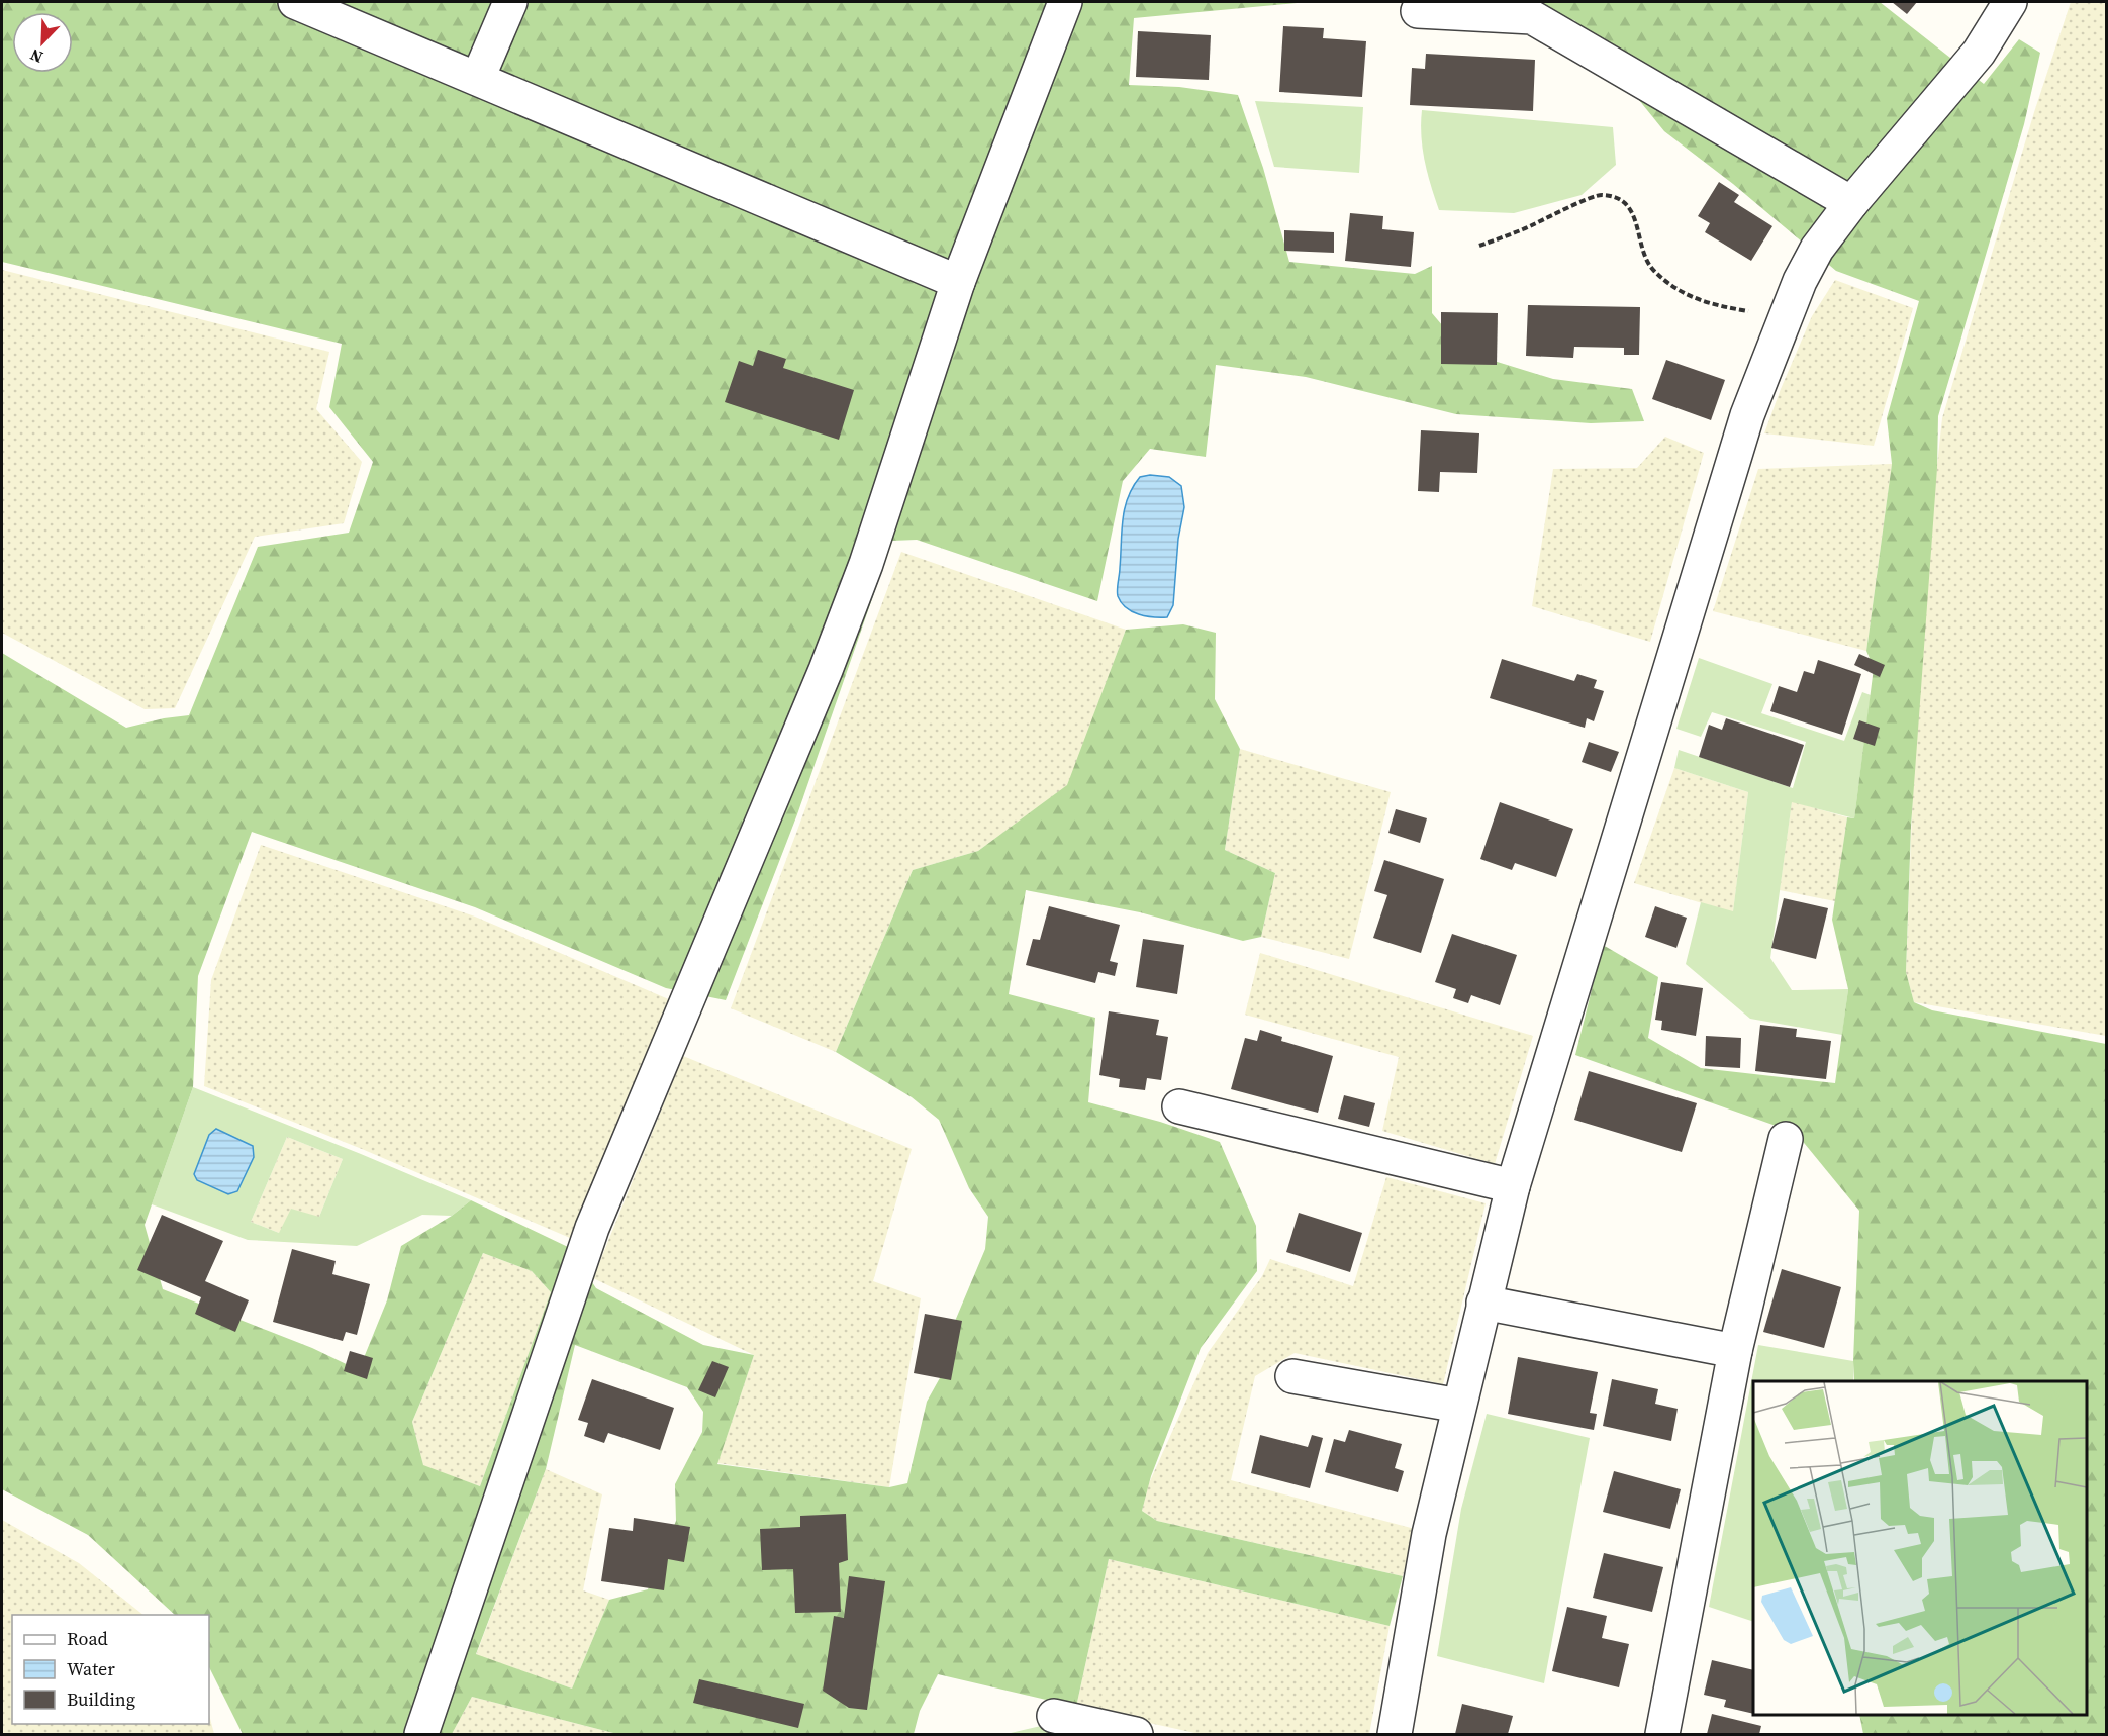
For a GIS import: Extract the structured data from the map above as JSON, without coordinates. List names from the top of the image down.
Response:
{
  "legend": ["Road", "Water", "Building"],
  "north": "bottom left"
}
